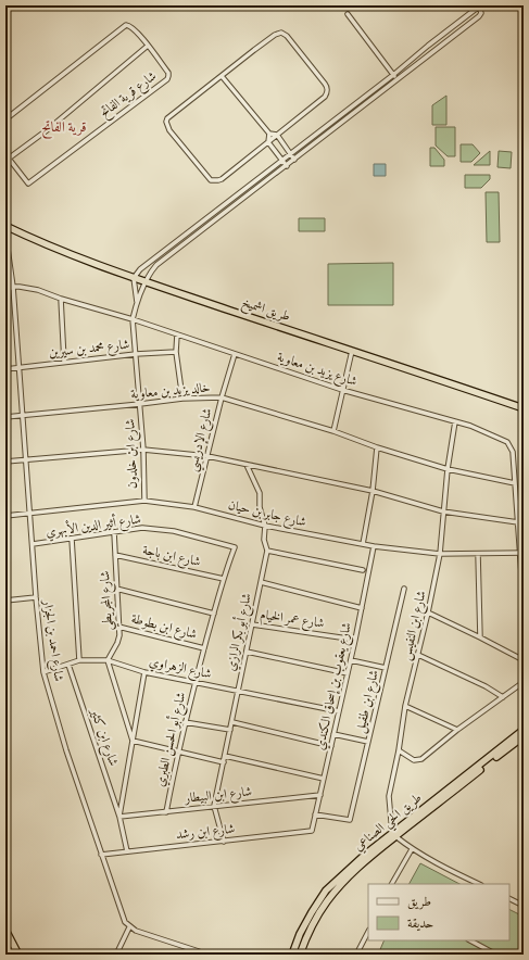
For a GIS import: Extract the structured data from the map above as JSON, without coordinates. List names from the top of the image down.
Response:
{
  "streets": {
    "highway": ["طريق اشميخ", "طريق الحي الصناعي"],
    "street": [
      "شارع قرية الفاتح",
      "شارع محمد بن سيرين",
      "شارع يزيد بن معاوية",
      "خالد يزيد بن معاوية",
      "شارع الإدريسي",
      "شارع ابن خلدون",
      "شارع جابر بن حيان",
      "شارع أثير الدين الأبهري",
      "شارع ابن باجة",
      "شارع المجريطي",
      "شارع عمر الخيام",
      "شارع ابن النفيس",
      "شارع ابن بطوطة",
      "شارع أبو بكر الرازي",
      "شارع احمد بن الجزار",
      "شارع الزهراوي",
      "شارع يعقوب بن إسحاق الكندي",
      "شارع ابن طفيل",
      "شارع ابن كثير",
      "شارع أبو الحسن الطبري",
      "شارع ابن البيطار",
      "شارع ابن رشد"
    ]
  },
  "crossings": [
    ["شارع محمد بن سيرين", "شارع ابن خلدون"],
    ["شارع محمد بن سيرين", "شارع احمد بن الجزار"],
    ["شارع يزيد بن معاوية", "خالد يزيد بن معاوية"],
    ["شارع يزيد بن معاوية", "شارع الإدريسي"],
    ["شارع يزيد بن معاوية", "شارع ابن خلدون"],
    ["شارع يزيد بن معاوية", "شارع جابر بن حيان"],
    ["شارع يزيد بن معاوية", "شارع ابن النفيس"],
    ["شارع يزيد بن معاوية", "شارع احمد بن الجزار"],
    ["خالد يزيد بن معاوية", "شارع الإدريسي"],
    ["خالد يزيد بن معاوية", "شارع ابن خلدون"],
    ["خالد يزيد بن معاوية", "شارع ابن النفيس"],
    ["خالد يزيد بن معاوية", "شارع احمد بن الجزار"],
    ["شارع الإدريسي", "شارع جابر بن حيان"],
    ["شارع ابن خلدون", "شارع جابر بن حيان"],
    ["شارع جابر بن حيان", "شارع ابن النفيس"],
    ["شارع جابر بن حيان", "شارع أبو بكر الرازي"],
    ["شارع جابر بن حيان", "شارع احمد بن الجزار"],
    ["شارع جابر بن حيان", "شارع يعقوب بن إسحاق الكندي"],
    ["شارع أثير الدين الأبهري", "شارع المجريطي"],
    ["شارع أثير الدين الأبهري", "شارع احمد بن الجزار"],
    ["شارع أثير الدين الأبهري", "شارع أبو الحسن الطبري"],
    ["شارع ابن باجة", "شارع المجريطي"],
    ["شارع ابن باجة", "شارع أبو الحسن الطبري"],
    ["شارع المجريطي", "شارع ابن بطوطة"],
    ["شارع المجريطي", "شارع الزهراوي"],
    ["شارع عمر الخيام", "شارع أبو بكر الرازي"],
    ["شارع عمر الخيام", "شارع يعقوب بن إسحاق الكندي"],
    ["شارع ابن النفيس", "طريق الحي الصناعي"],
    ["شارع ابن بطوطة", "شارع أبو الحسن الطبري"],
    ["شارع أبو بكر الرازي", "شارع الزهراوي"],
    ["شارع أبو بكر الرازي", "شارع ابن البيطار"],
    ["شارع احمد بن الجزار", "شارع الزهراوي"],
    ["شارع احمد بن الجزار", "شارع ابن رشد"],
    ["شارع الزهراوي", "شارع يعقوب بن إسحاق الكندي"],
    ["شارع الزهراوي", "شارع ابن كثير"],
    ["شارع الزهراوي", "شارع أبو الحسن الطبري"],
    ["شارع يعقوب بن إسحاق الكندي", "شارع ابن طفيل"],
    ["شارع يعقوب بن إسحاق الكندي", "شارع ابن البيطار"],
    ["شارع يعقوب بن إسحاق الكندي", "شارع ابن رشد"],
    ["شارع ابن كثير", "شارع ابن البيطار"],
    ["شارع ابن كثير", "شارع ابن رشد"],
    ["شارع أبو الحسن الطبري", "شارع ابن البيطار"]
  ],
  "districts": ["قرية الفاتح"],
  "legend": ["طريق", "حديقة"]
}
